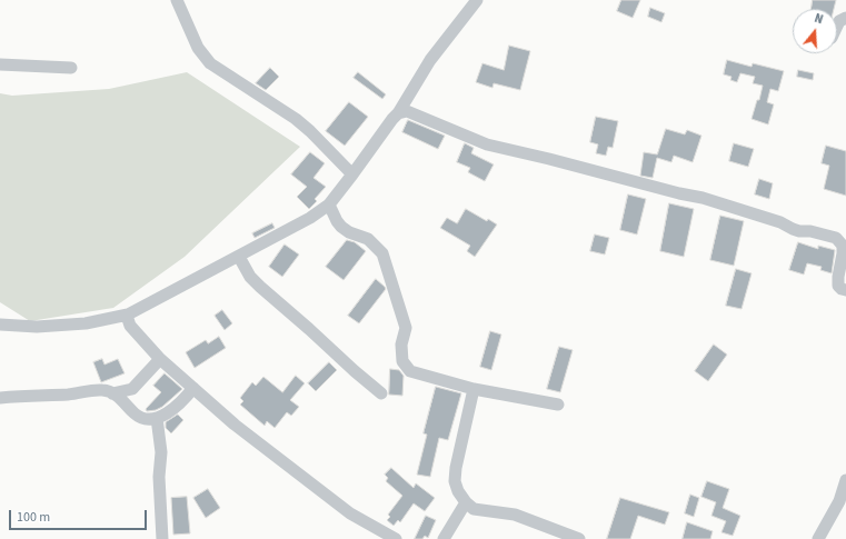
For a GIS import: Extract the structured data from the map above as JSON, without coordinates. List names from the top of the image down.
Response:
{
  "scale_bar": "100 m",
  "north": "top"
}
